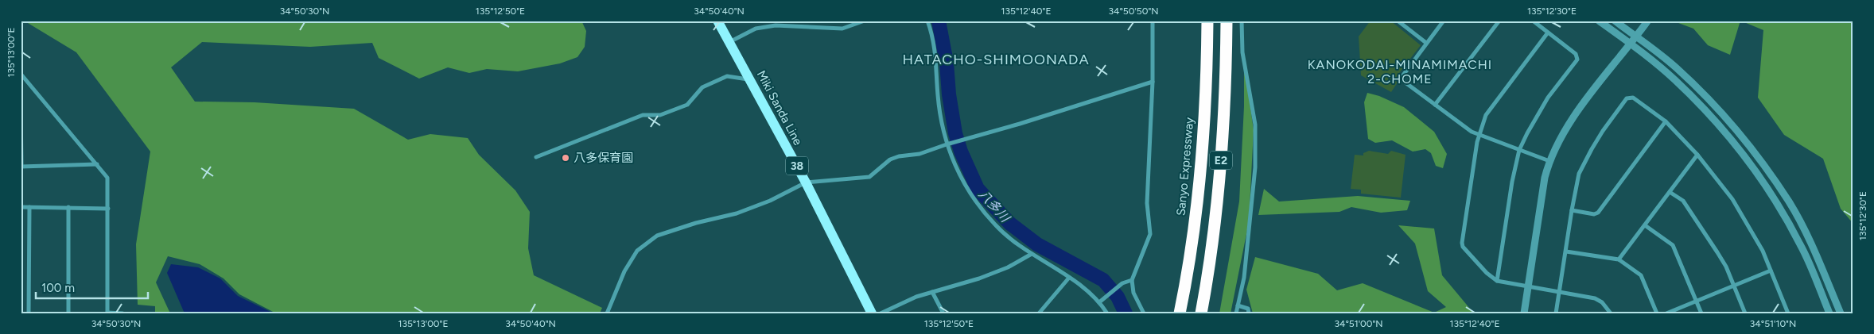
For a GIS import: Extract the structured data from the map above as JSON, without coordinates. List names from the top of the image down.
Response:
{
  "streets": {
    "highway": ["E2", "Sanyo Expressway"],
    "main road": ["Miki Sanda Line", "38"]
  },
  "districts": ["HATACHO-SHIMOONADA", "KANOKODAI-MINAMIMACHI 2-CHOME"],
  "water": ["八多川"],
  "places": ["八多保育園"],
  "scale_bar": "100 m",
  "coordinates": [
    "34°50'30\"N",
    "135°12'50\"E",
    "34°50'40\"N",
    "135°12'40\"E",
    "34°50'50\"N",
    "135°12'30\"E",
    "135°13'00\"E",
    "34°51'00\"N",
    "34°51'10\"N"
  ]
}
